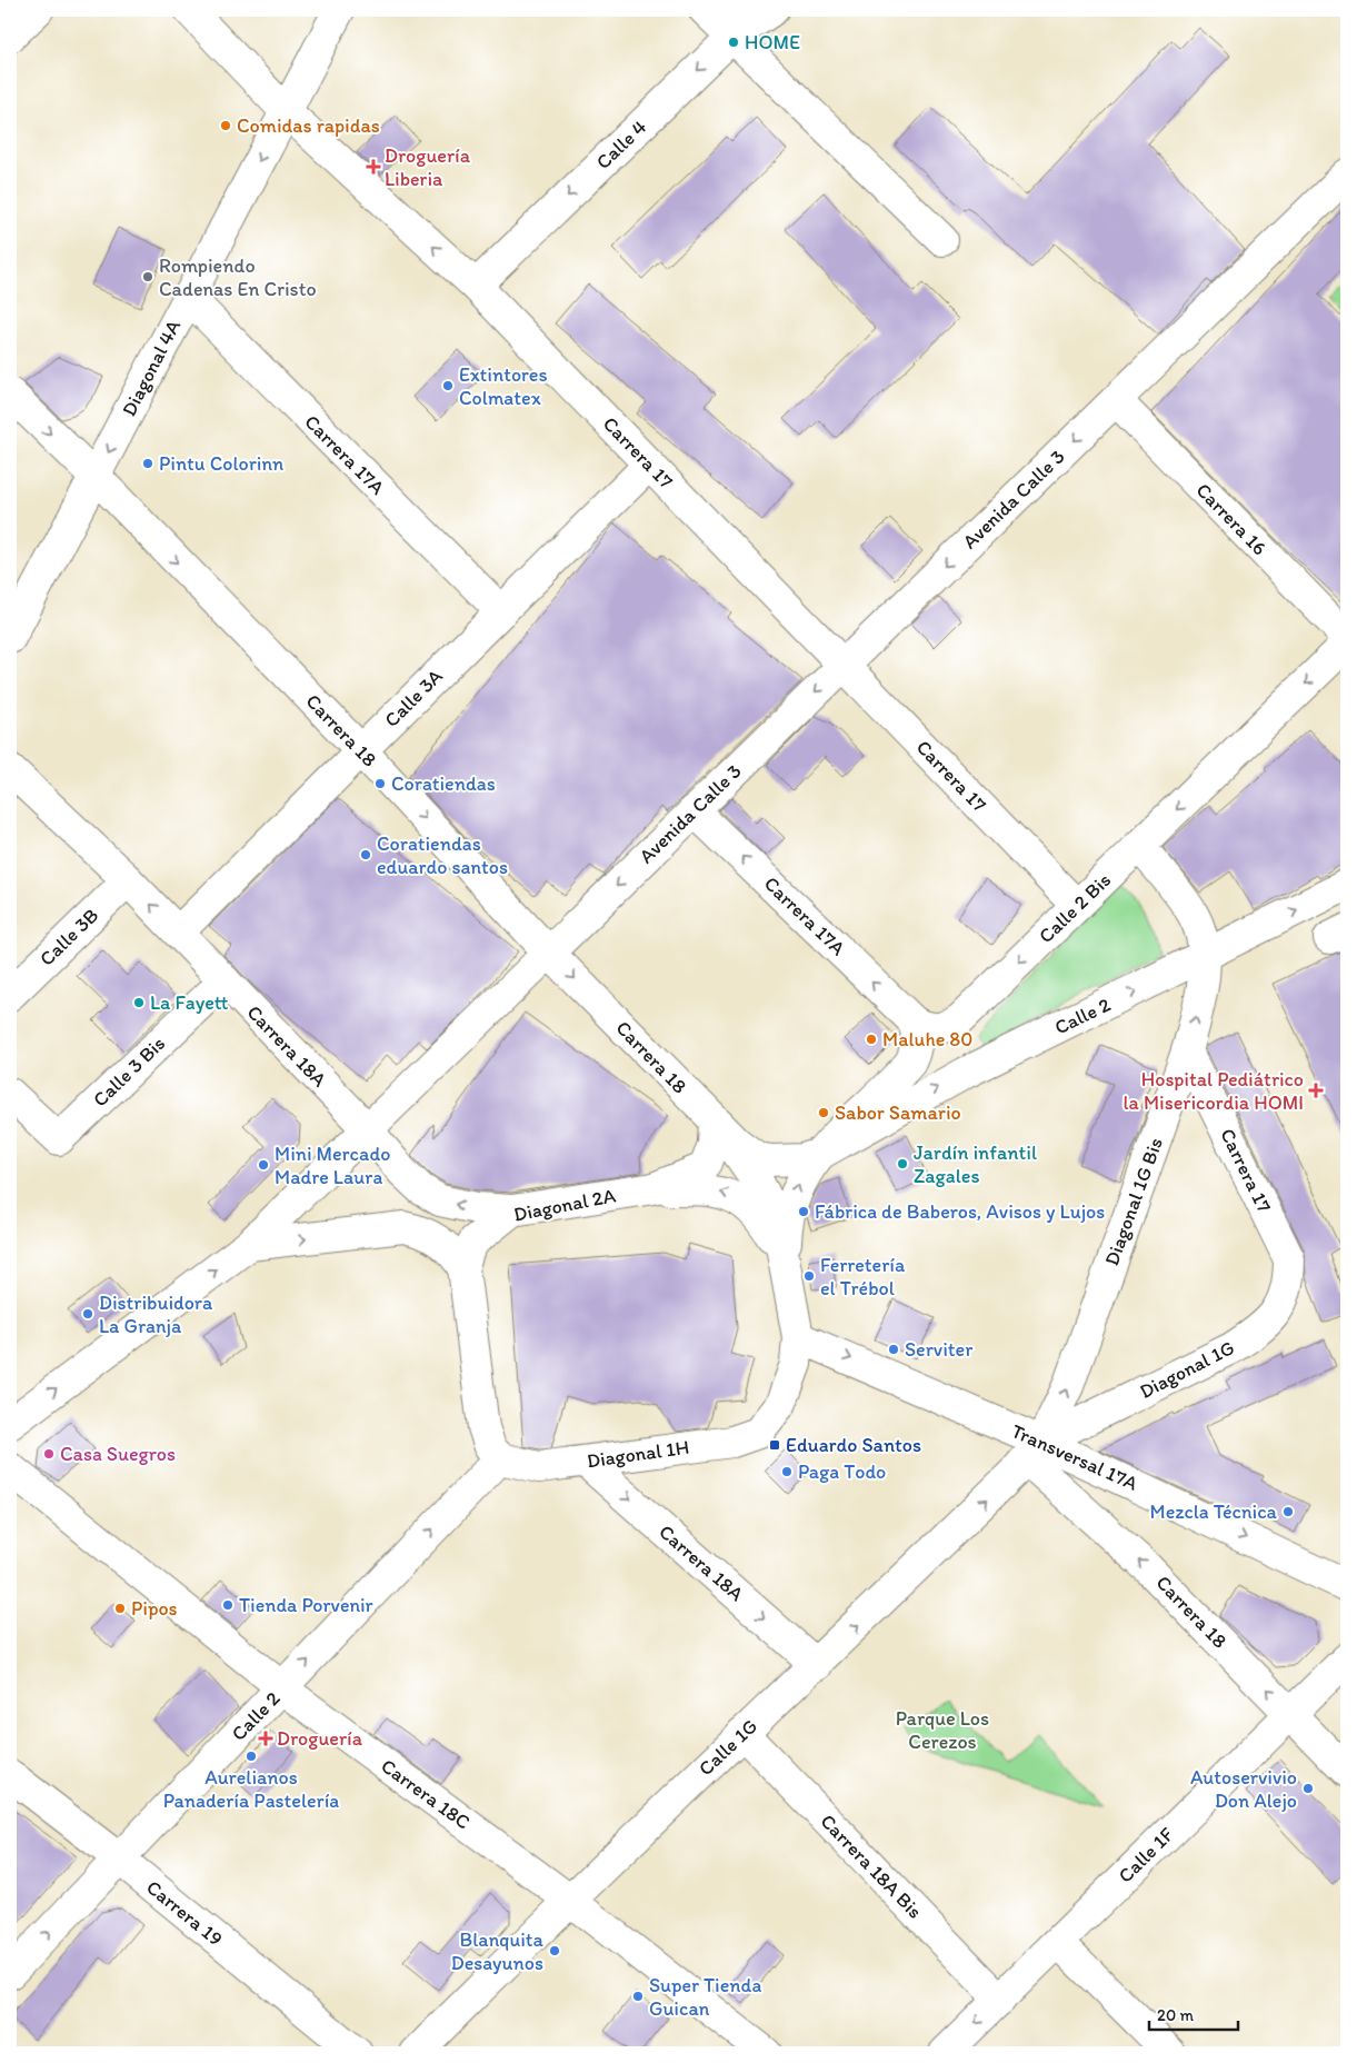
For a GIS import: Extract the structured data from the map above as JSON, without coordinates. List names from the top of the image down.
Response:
{
  "streets": {
    "street": [
      "Calle 4",
      "Diagonal 4A",
      "Carrera 17",
      "Carrera 17A",
      "Avenida Calle 3",
      "Carrera 16",
      "Calle 3A",
      "Carrera 18",
      "Calle 2 Bis",
      "Calle 3B",
      "Calle 2",
      "Carrera 18A",
      "Calle 3 Bis",
      "Diagonal 1G Bis",
      "Diagonal 2A",
      "Diagonal 1G",
      "Diagonal 1H",
      "Transversal 17A",
      "Calle 1G",
      "Carrera 18C",
      "Calle 1F",
      "Carrera 18A Bis",
      "Carrera 19"
    ]
  },
  "crossings": [
    ["Calle 4", "Carrera 17"],
    ["Diagonal 4A", "Carrera 17"],
    ["Diagonal 4A", "Carrera 17A"],
    ["Diagonal 4A", "Carrera 18"],
    ["Carrera 17", "Avenida Calle 3"],
    ["Carrera 17", "Calle 3A"],
    ["Carrera 17", "Calle 2 Bis"],
    ["Carrera 17", "Diagonal 1G Bis"],
    ["Carrera 17", "Diagonal 1G"],
    ["Carrera 17A", "Avenida Calle 3"],
    ["Carrera 17A", "Calle 3A"],
    ["Carrera 17A", "Calle 2 Bis"],
    ["Avenida Calle 3", "Carrera 16"],
    ["Avenida Calle 3", "Carrera 18"],
    ["Avenida Calle 3", "Carrera 18A"],
    ["Calle 3A", "Carrera 18"],
    ["Calle 3A", "Carrera 18A"],
    ["Carrera 18", "Calle 2"],
    ["Carrera 18", "Diagonal 1G Bis"],
    ["Carrera 18", "Diagonal 2A"],
    ["Carrera 18", "Diagonal 1G"],
    ["Carrera 18", "Diagonal 1H"],
    ["Carrera 18", "Transversal 17A"],
    ["Carrera 18", "Calle 1G"],
    ["Carrera 18", "Calle 1F"],
    ["Calle 3B", "Carrera 18A"],
    ["Calle 2", "Diagonal 1G Bis"],
    ["Calle 2", "Diagonal 1H"],
    ["Calle 2", "Carrera 18C"],
    ["Calle 2", "Carrera 19"],
    ["Carrera 18A", "Calle 3 Bis"],
    ["Carrera 18A", "Diagonal 2A"],
    ["Carrera 18A", "Diagonal 1H"],
    ["Carrera 18A", "Calle 1G"],
    ["Diagonal 1G Bis", "Diagonal 1G"],
    ["Diagonal 1G Bis", "Transversal 17A"],
    ["Diagonal 1G Bis", "Calle 1G"],
    ["Diagonal 1G", "Transversal 17A"],
    ["Diagonal 1G", "Calle 1G"],
    ["Transversal 17A", "Calle 1G"],
    ["Calle 1G", "Carrera 18C"],
    ["Calle 1G", "Carrera 18A Bis"],
    ["Calle 1F", "Carrera 18A Bis"]
  ],
  "one_way": [
    "Calle 4",
    "Diagonal 4A",
    "Carrera 17A",
    "Calle 2 Bis",
    "Calle 2",
    "Diagonal 1G Bis",
    "Transversal 17A",
    "Calle 1G"
  ],
  "parks": ["Parque Los Cerezos"],
  "places": {
    "other": [
      "HOME",
      "Comidas rapidas",
      "Rompiendo Cadenas En Cristo",
      "Extintores Colmatex",
      "Pintu Colorinn",
      "Coratiendas",
      "Coratiendas eduardo santos",
      "La Fayett",
      "Maluhe 80",
      "Sabor Samario",
      "Jardín infantil Zagales",
      "Mini Mercado Madre Laura",
      "Fábrica de Baberos, Avisos y Lujos",
      "Ferretería el Trébol",
      "Distribuidora La Granja",
      "Serviter",
      "Casa Suegros",
      "Paga Todo",
      "Mezcla Técnica",
      "Tienda Porvenir",
      "Pipos",
      "Aurelianos Panadería Pastelería",
      "Autoservivio Don Alejo",
      "Blanquita Desayunos",
      "Super Tienda Guican"
    ],
    "health": ["Droguería Liberia", "Hospital Pediátrico la Misericordia HOMI", "Droguería"],
    "transit": ["Eduardo Santos"]
  },
  "scale_bar": "20 m"
}
